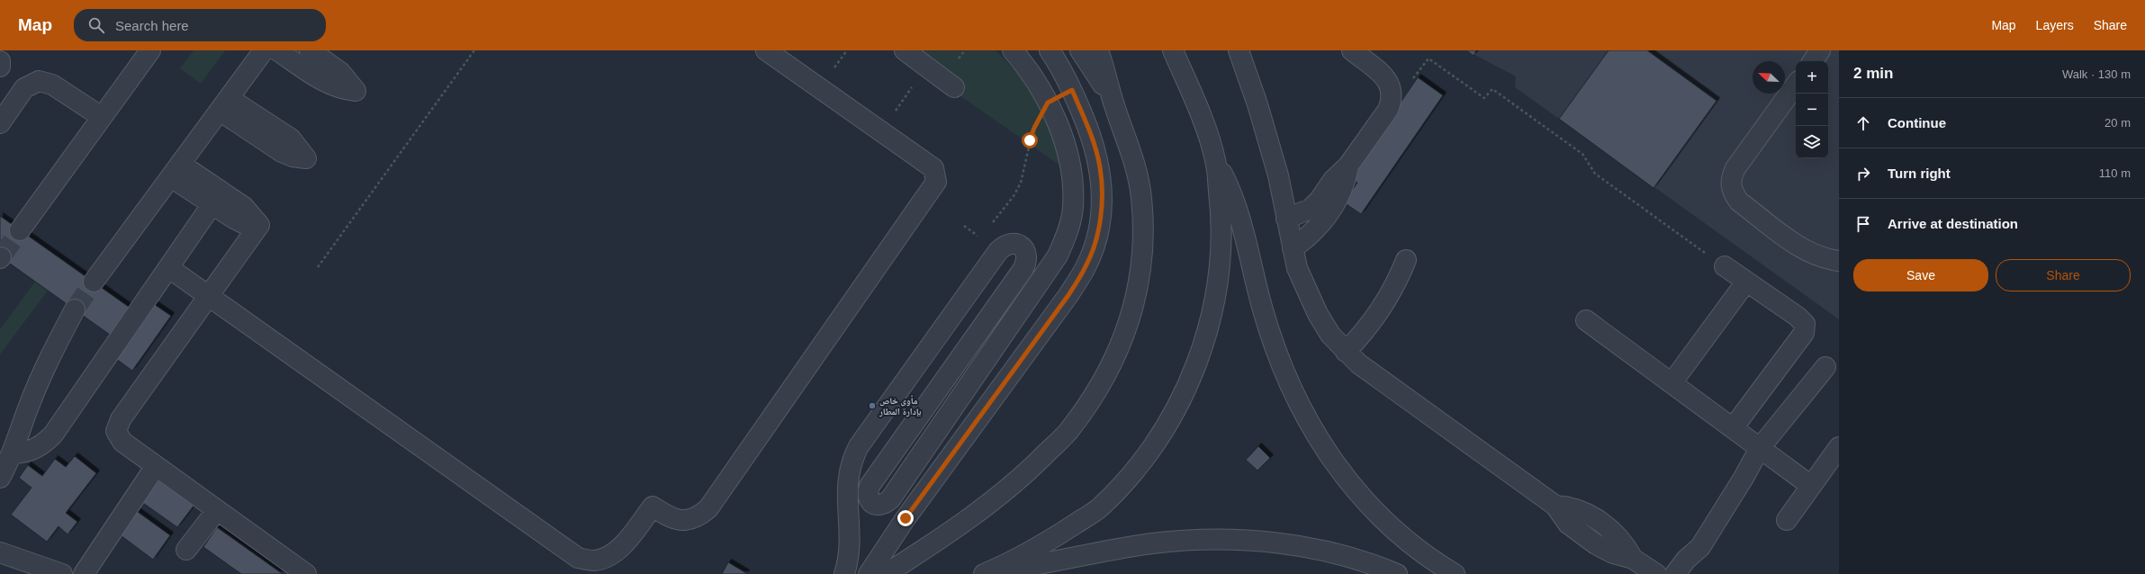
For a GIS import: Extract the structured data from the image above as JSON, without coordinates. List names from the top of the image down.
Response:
{
  "places": ["مأوى خاص بإدارة المطار"],
  "north": "top left",
  "page": {
    "header": "Map",
    "search": "Search here",
    "nav": ["Map", "Layers", "Share"],
    "heading": ["2 min", "Walk · 130 m"],
    "map_buttons": ["+", "−"],
    "list": [
      ["Continue", "20 m"],
      ["Turn right", "110 m"],
      "Arrive at destination"
    ],
    "buttons": ["Save", "Share"]
  }
}
